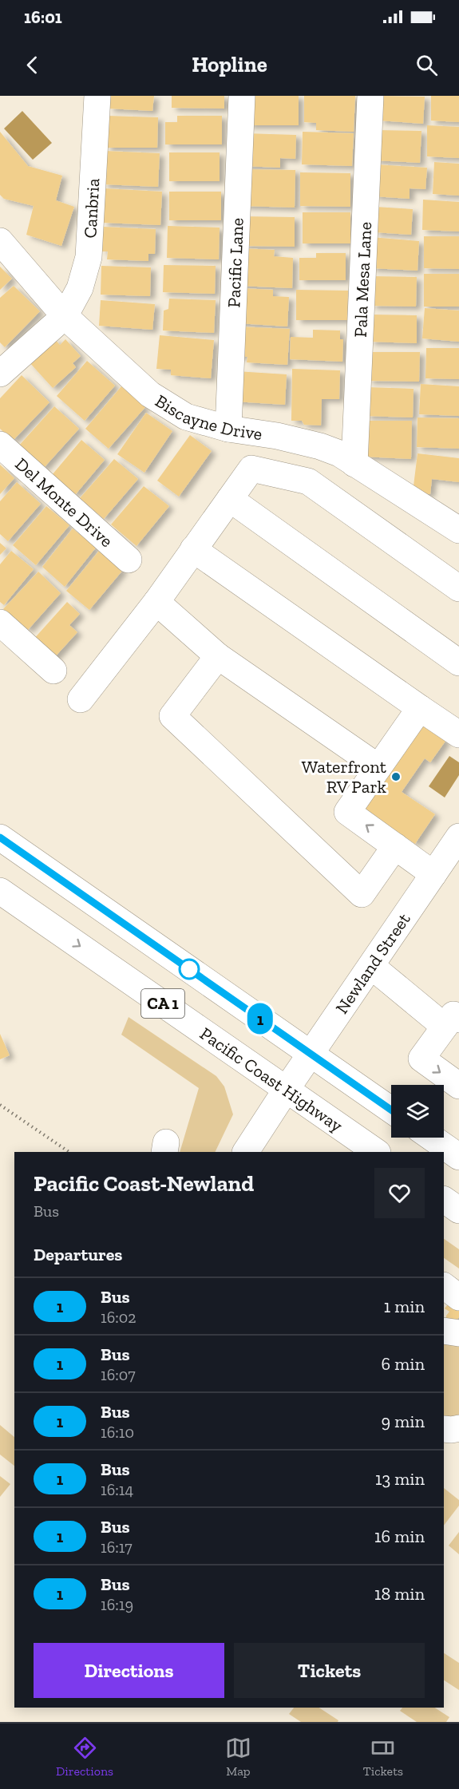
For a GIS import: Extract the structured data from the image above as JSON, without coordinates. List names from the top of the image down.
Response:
{
  "streets": {
    "main road": [
      "Canbria",
      "Pacific Lane",
      "Pala Mesa Lane",
      "Biscayne Drive",
      "Del Monte Drive",
      "Newland Street",
      "CA 1",
      "Pacific Coast Highway"
    ]
  },
  "crossings": [
    ["Canbria", "Biscayne Drive"],
    ["Pacific Lane", "Biscayne Drive"],
    ["Pala Mesa Lane", "Biscayne Drive"],
    ["Newland Street", "CA 1"],
    ["Newland Street", "Pacific Coast Highway"]
  ],
  "places": ["Waterfront RV Park"],
  "lines": ["bus line 1"],
  "page": {
    "status": "16:01",
    "header": "Hopline",
    "on_map": "1",
    "heading": [
      ["Pacific Coast-Newland", "Bus"],
      "Departures"
    ],
    "list": [
      {
        "mark": "1",
        "name": "Bus",
        "note": "16:02",
        "value": "1 min"
      },
      {
        "mark": "1",
        "name": "Bus",
        "note": "16:07",
        "value": "6 min"
      },
      {
        "mark": "1",
        "name": "Bus",
        "note": "16:10",
        "value": "9 min"
      },
      {
        "mark": "1",
        "name": "Bus",
        "note": "16:14",
        "value": "13 min"
      },
      {
        "mark": "1",
        "name": "Bus",
        "note": "16:17",
        "value": "16 min"
      },
      {
        "mark": "1",
        "name": "Bus",
        "note": "16:19",
        "value": "18 min"
      }
    ],
    "buttons": ["Directions", "Tickets"],
    "tabs": ["Directions", "Map", "Tickets"]
  }
}
